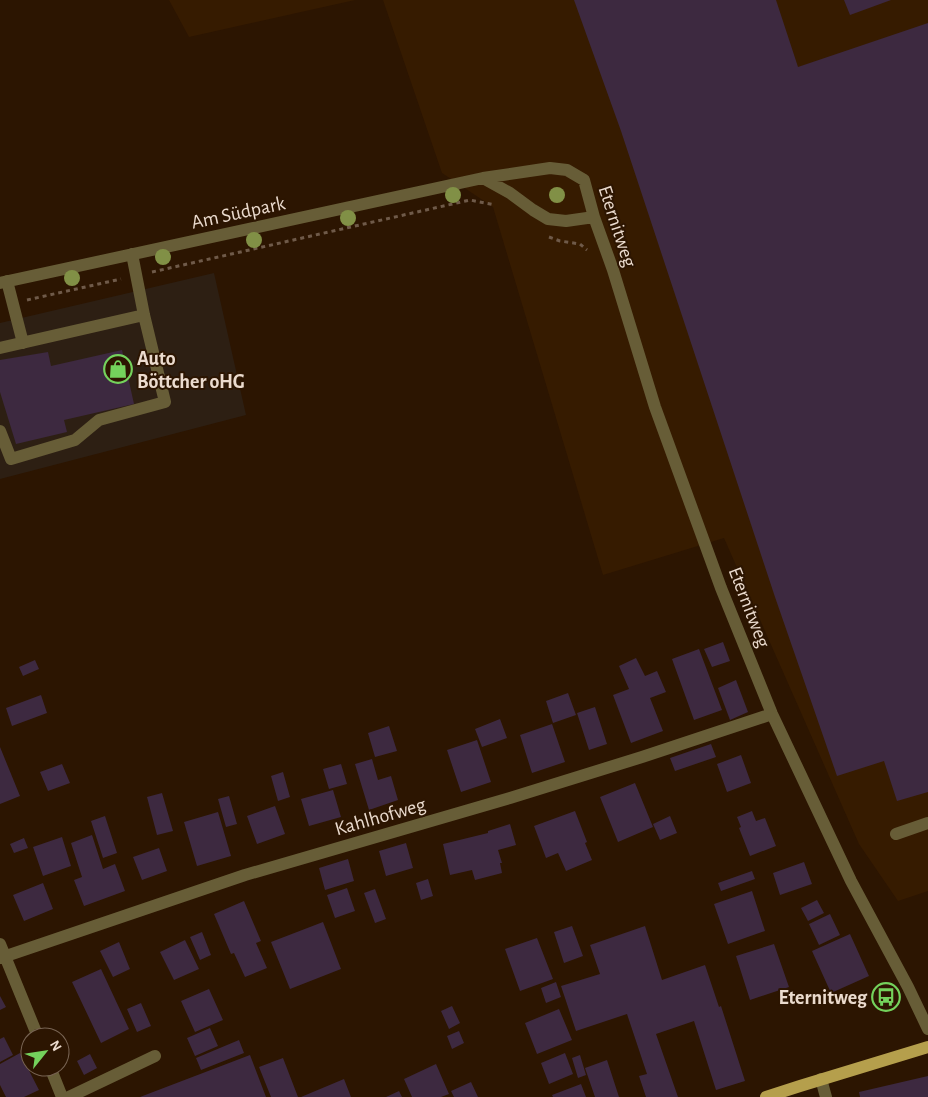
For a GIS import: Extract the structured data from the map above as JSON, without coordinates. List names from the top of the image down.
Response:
{
  "streets": {
    "street": ["Am Südpark", "Eternitweg", "Kahlhofweg"]
  },
  "crossings": [
    ["Am Südpark", "Eternitweg"],
    ["Eternitweg", "Kahlhofweg"]
  ],
  "places": {
    "shop": ["Auto Böttcher oHG"],
    "bus stop": ["Eternitweg"]
  },
  "north": "top right"
}
